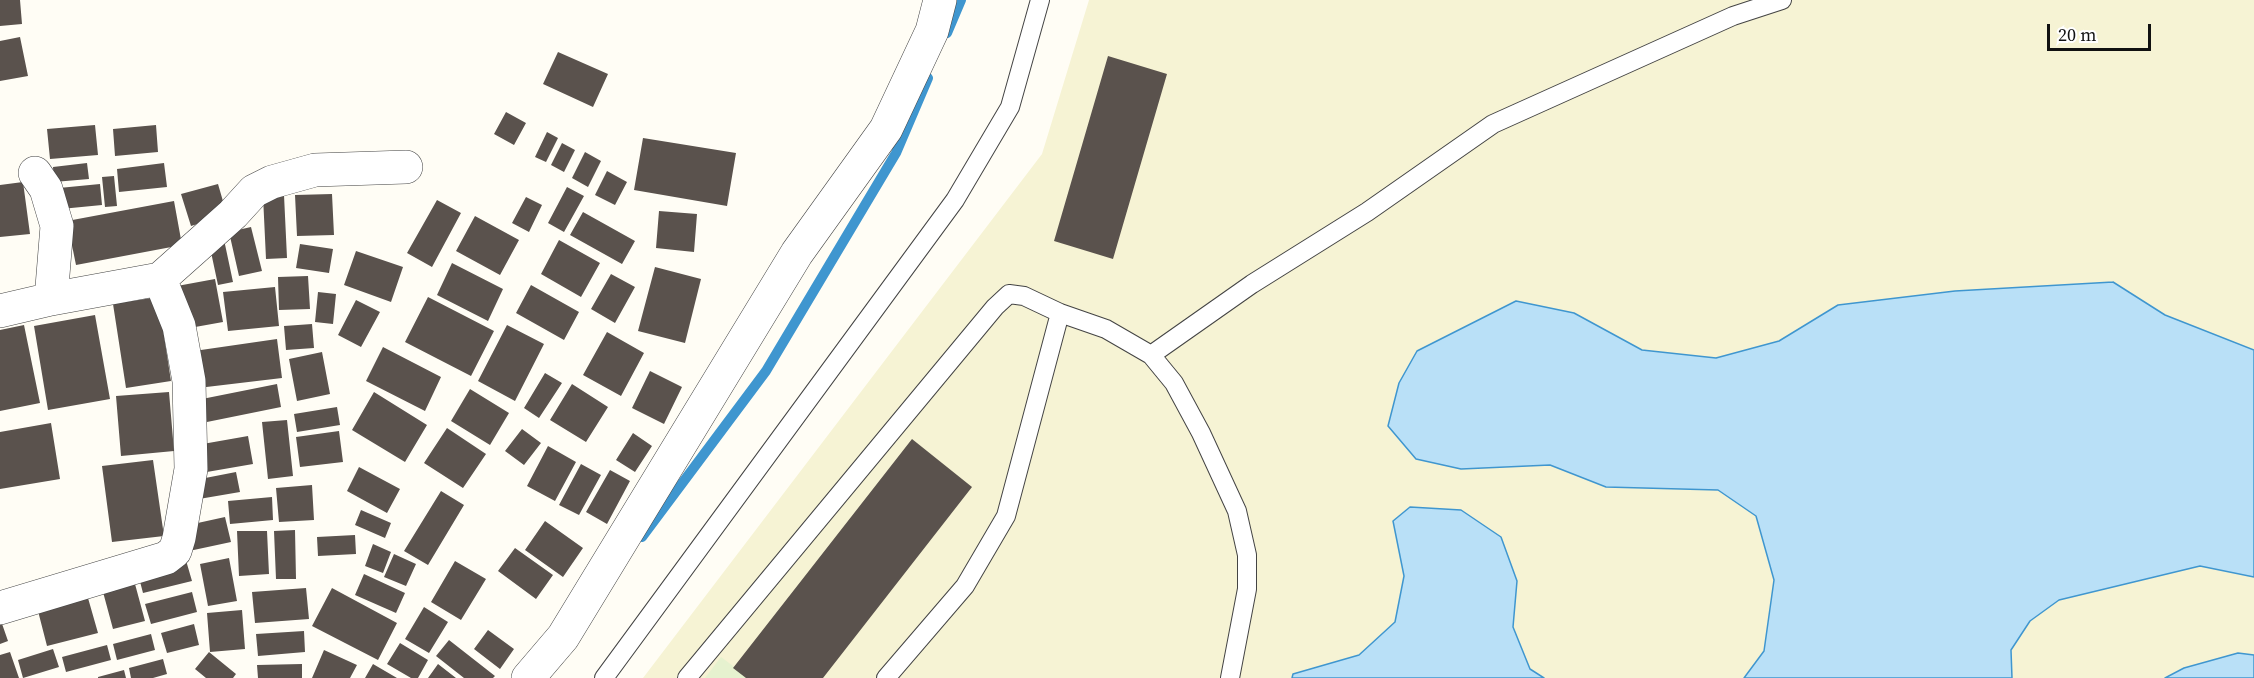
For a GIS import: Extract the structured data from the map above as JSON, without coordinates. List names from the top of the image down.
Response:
{
  "scale_bar": "20 m"
}
